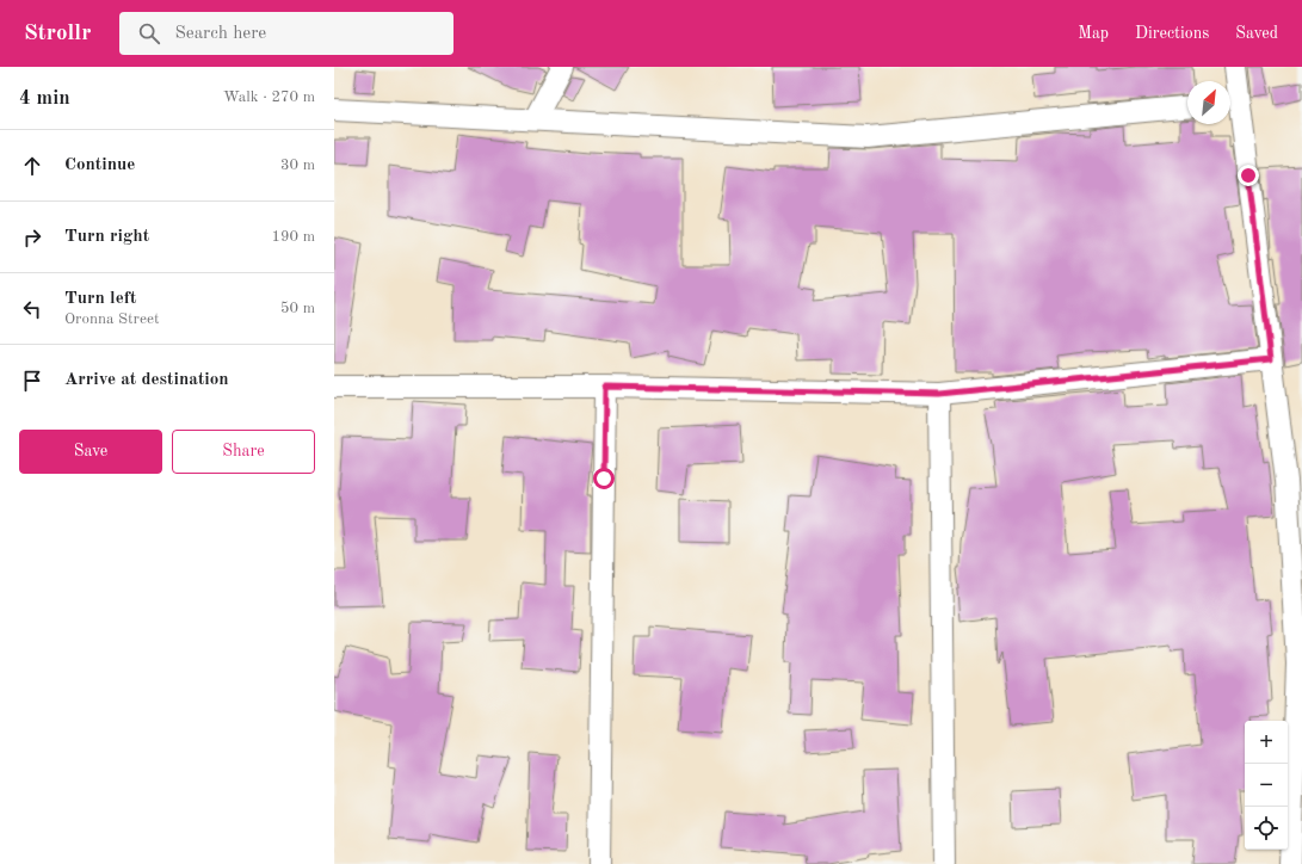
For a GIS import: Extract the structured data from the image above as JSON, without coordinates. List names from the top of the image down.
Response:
{
  "north": "top right",
  "page": {
    "header": "Strollr",
    "search": "Search here",
    "nav": ["Map", "Directions", "Saved"],
    "heading": ["4 min", "Walk · 270 m"],
    "list": [
      ["Continue", "30 m"],
      ["Turn right", "190 m"],
      ["Turn left", "Oronna Street", "50 m"],
      "Arrive at destination"
    ],
    "buttons": ["Save", "Share"],
    "map_buttons": ["+", "−"]
  }
}
